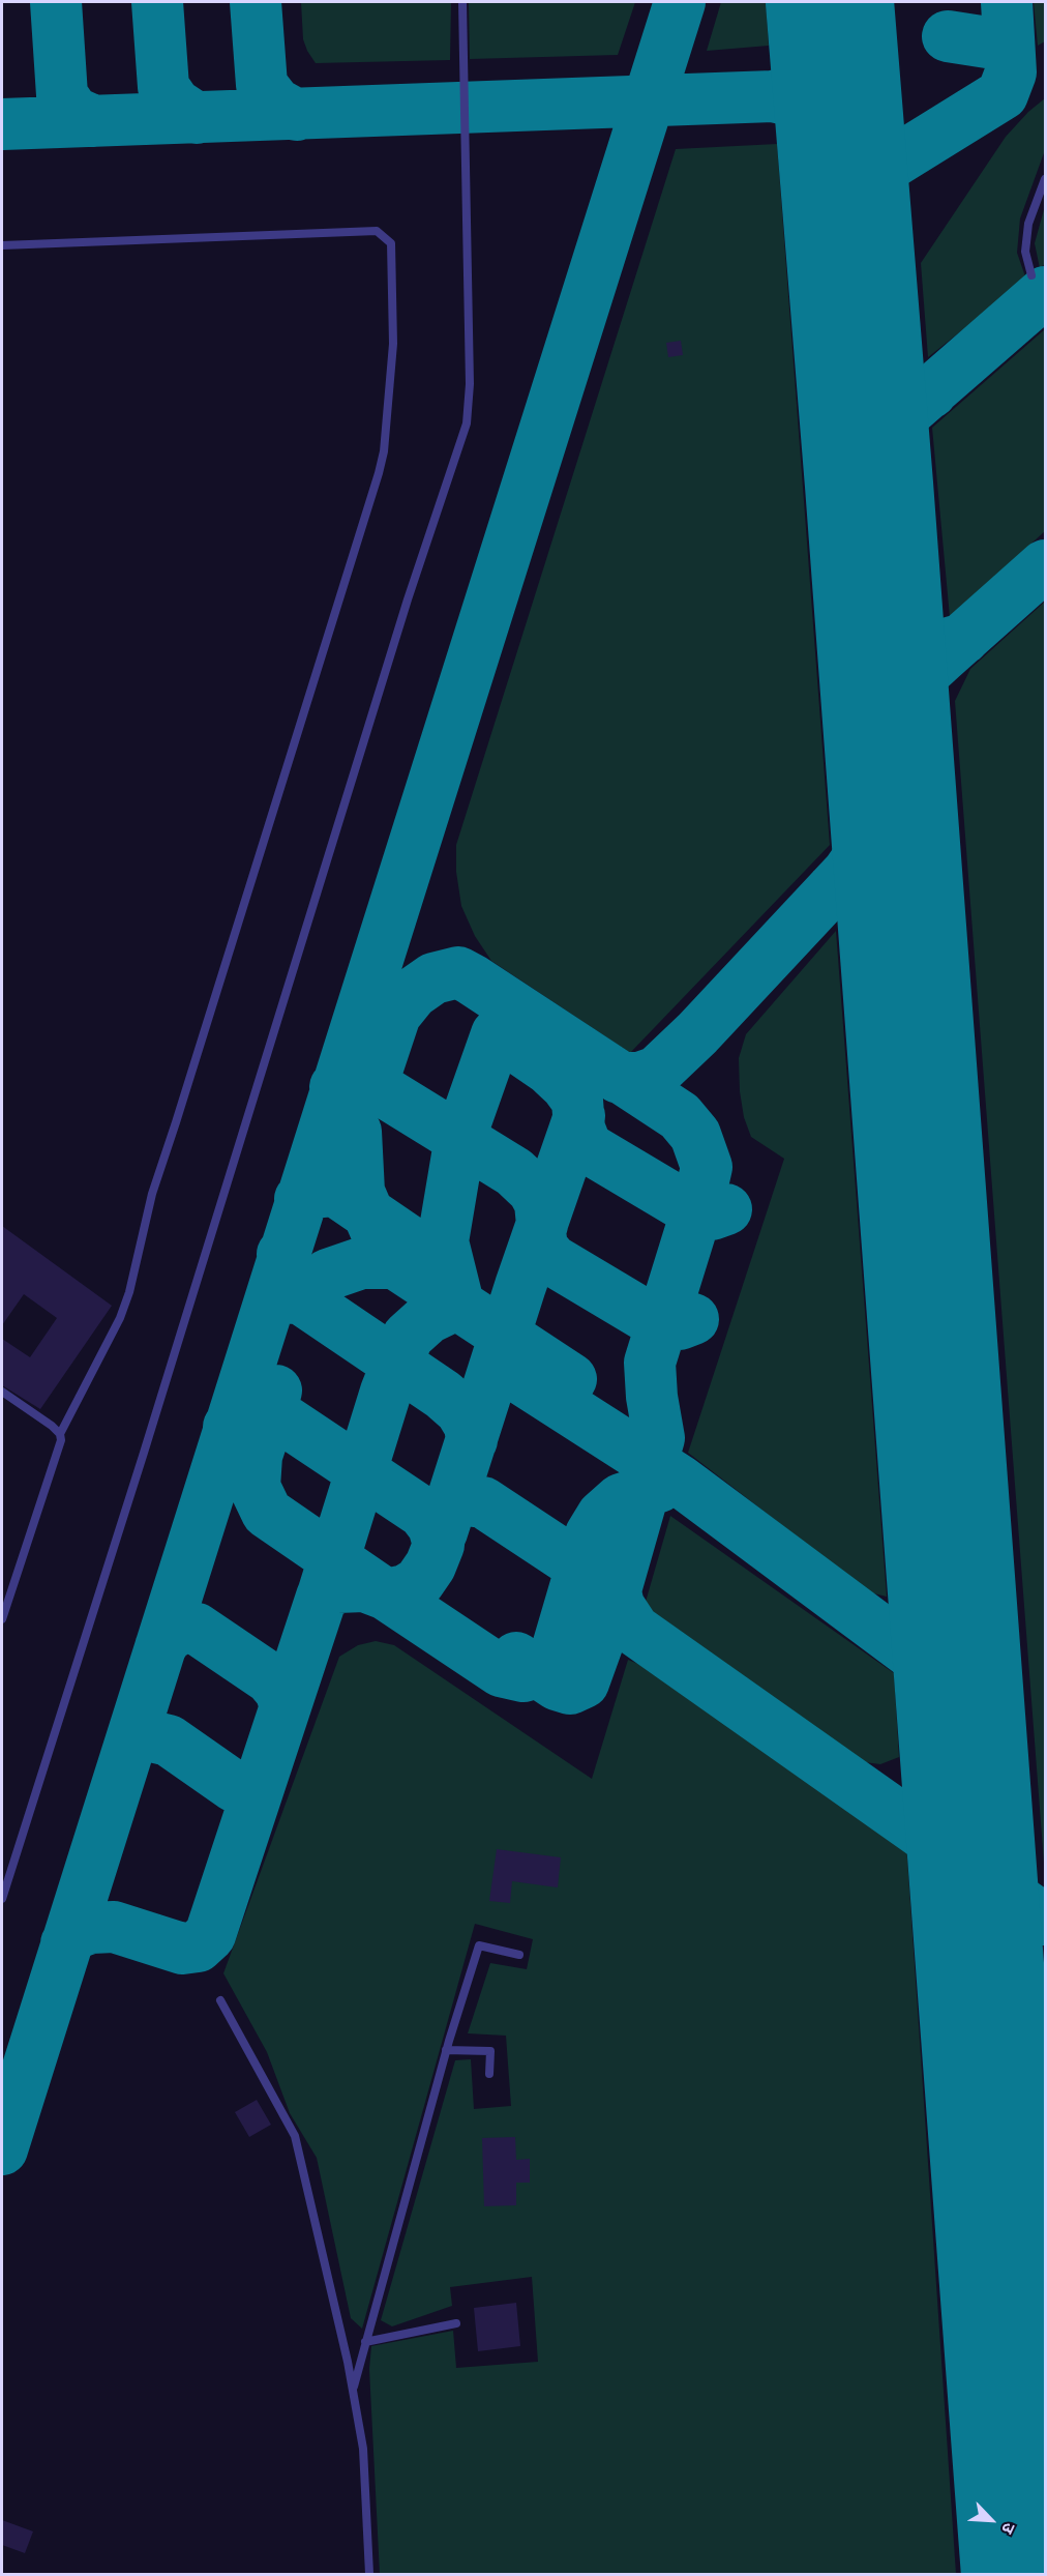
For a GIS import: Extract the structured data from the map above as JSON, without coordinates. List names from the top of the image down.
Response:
{
  "north": "bottom right"
}
